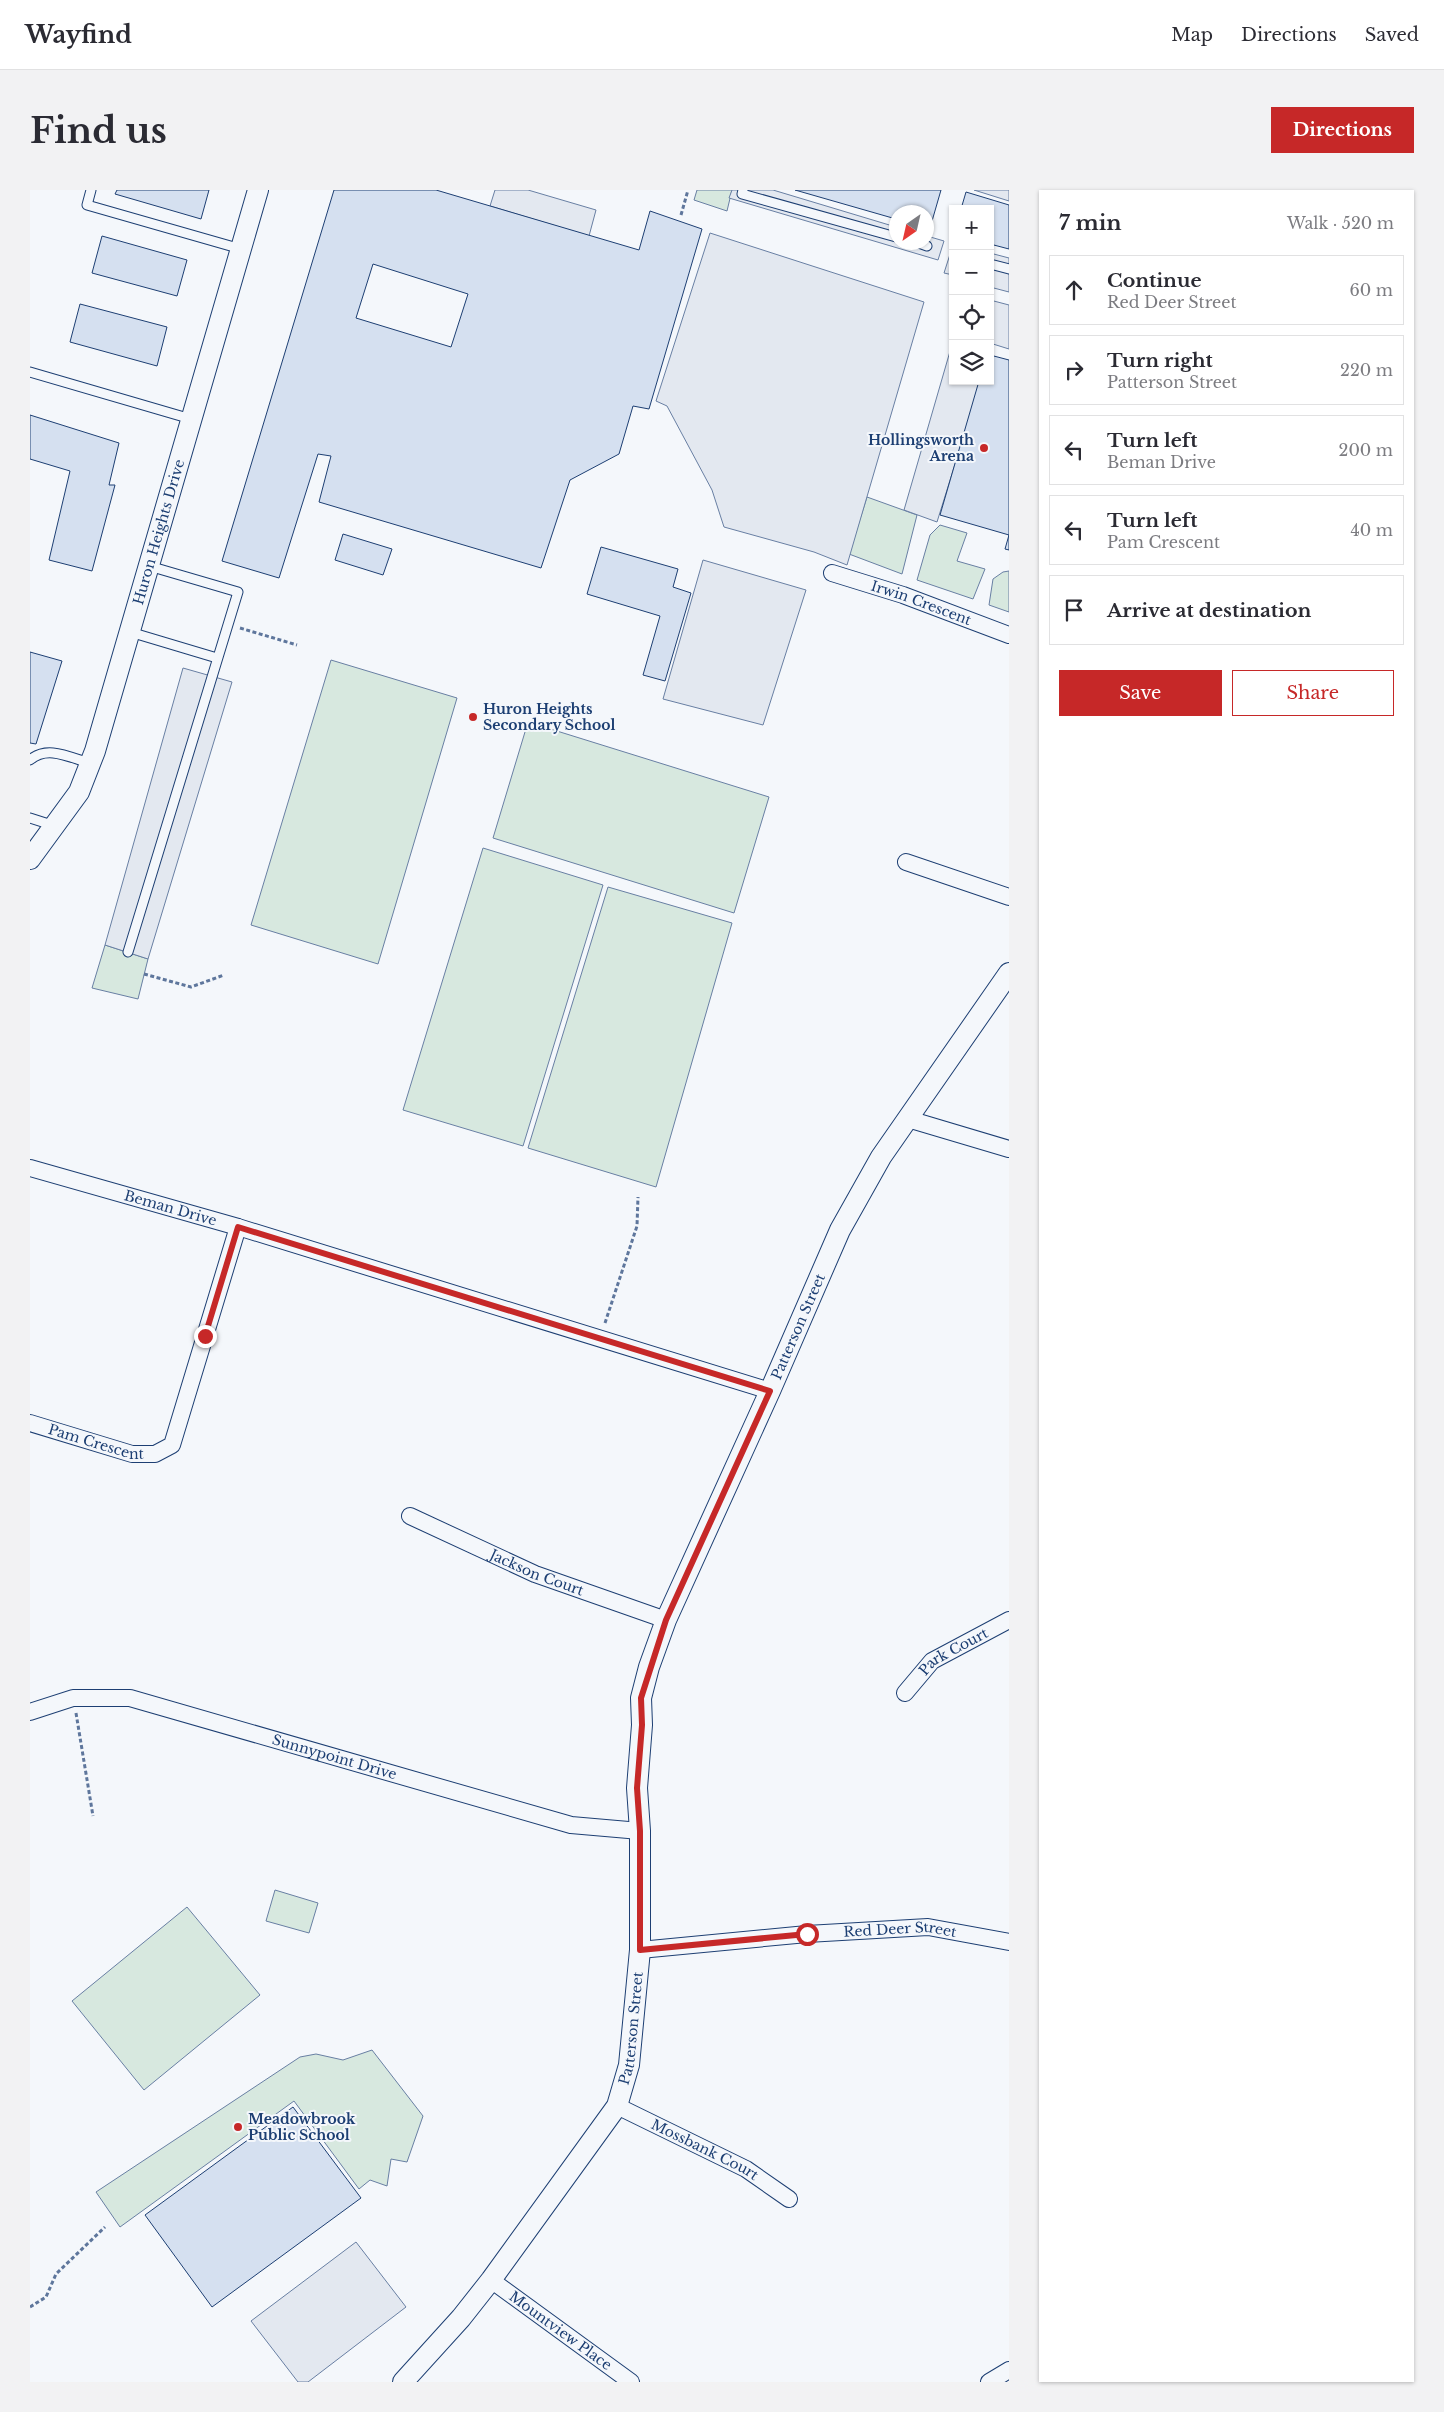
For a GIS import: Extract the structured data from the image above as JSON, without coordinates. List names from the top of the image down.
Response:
{
  "streets": {
    "street": [
      "Huron Heights Drive",
      "Irwin Crescent",
      "Beman Drive",
      "Patterson Street",
      "Pam Crescent",
      "Jackson Court",
      "Park Court",
      "Sunnypoint Drive",
      "Red Deer Street",
      "Mossbank Court",
      "Mountview Place"
    ]
  },
  "crossings": [
    ["Beman Drive", "Patterson Street"],
    ["Beman Drive", "Pam Crescent"],
    ["Patterson Street", "Jackson Court"],
    ["Patterson Street", "Sunnypoint Drive"],
    ["Patterson Street", "Red Deer Street"],
    ["Patterson Street", "Mossbank Court"],
    ["Patterson Street", "Mountview Place"]
  ],
  "places": ["Hollingsworth Arena", "Huron Heights Secondary School", "Meadowbrook Public School"],
  "north": "bottom left",
  "page": {
    "header": "Wayfind",
    "nav": ["Map", "Directions", "Saved"],
    "buttons": [
      "Directions",
      ["Save", "Share"]
    ],
    "title": "Find us",
    "heading": ["7 min", "Walk · 520 m"],
    "map_buttons": ["+", "−"],
    "list": [
      ["Continue", "Red Deer Street", "60 m"],
      ["Turn right", "Patterson Street", "220 m"],
      ["Turn left", "Beman Drive", "200 m"],
      ["Turn left", "Pam Crescent", "40 m"],
      "Arrive at destination"
    ]
  }
}
